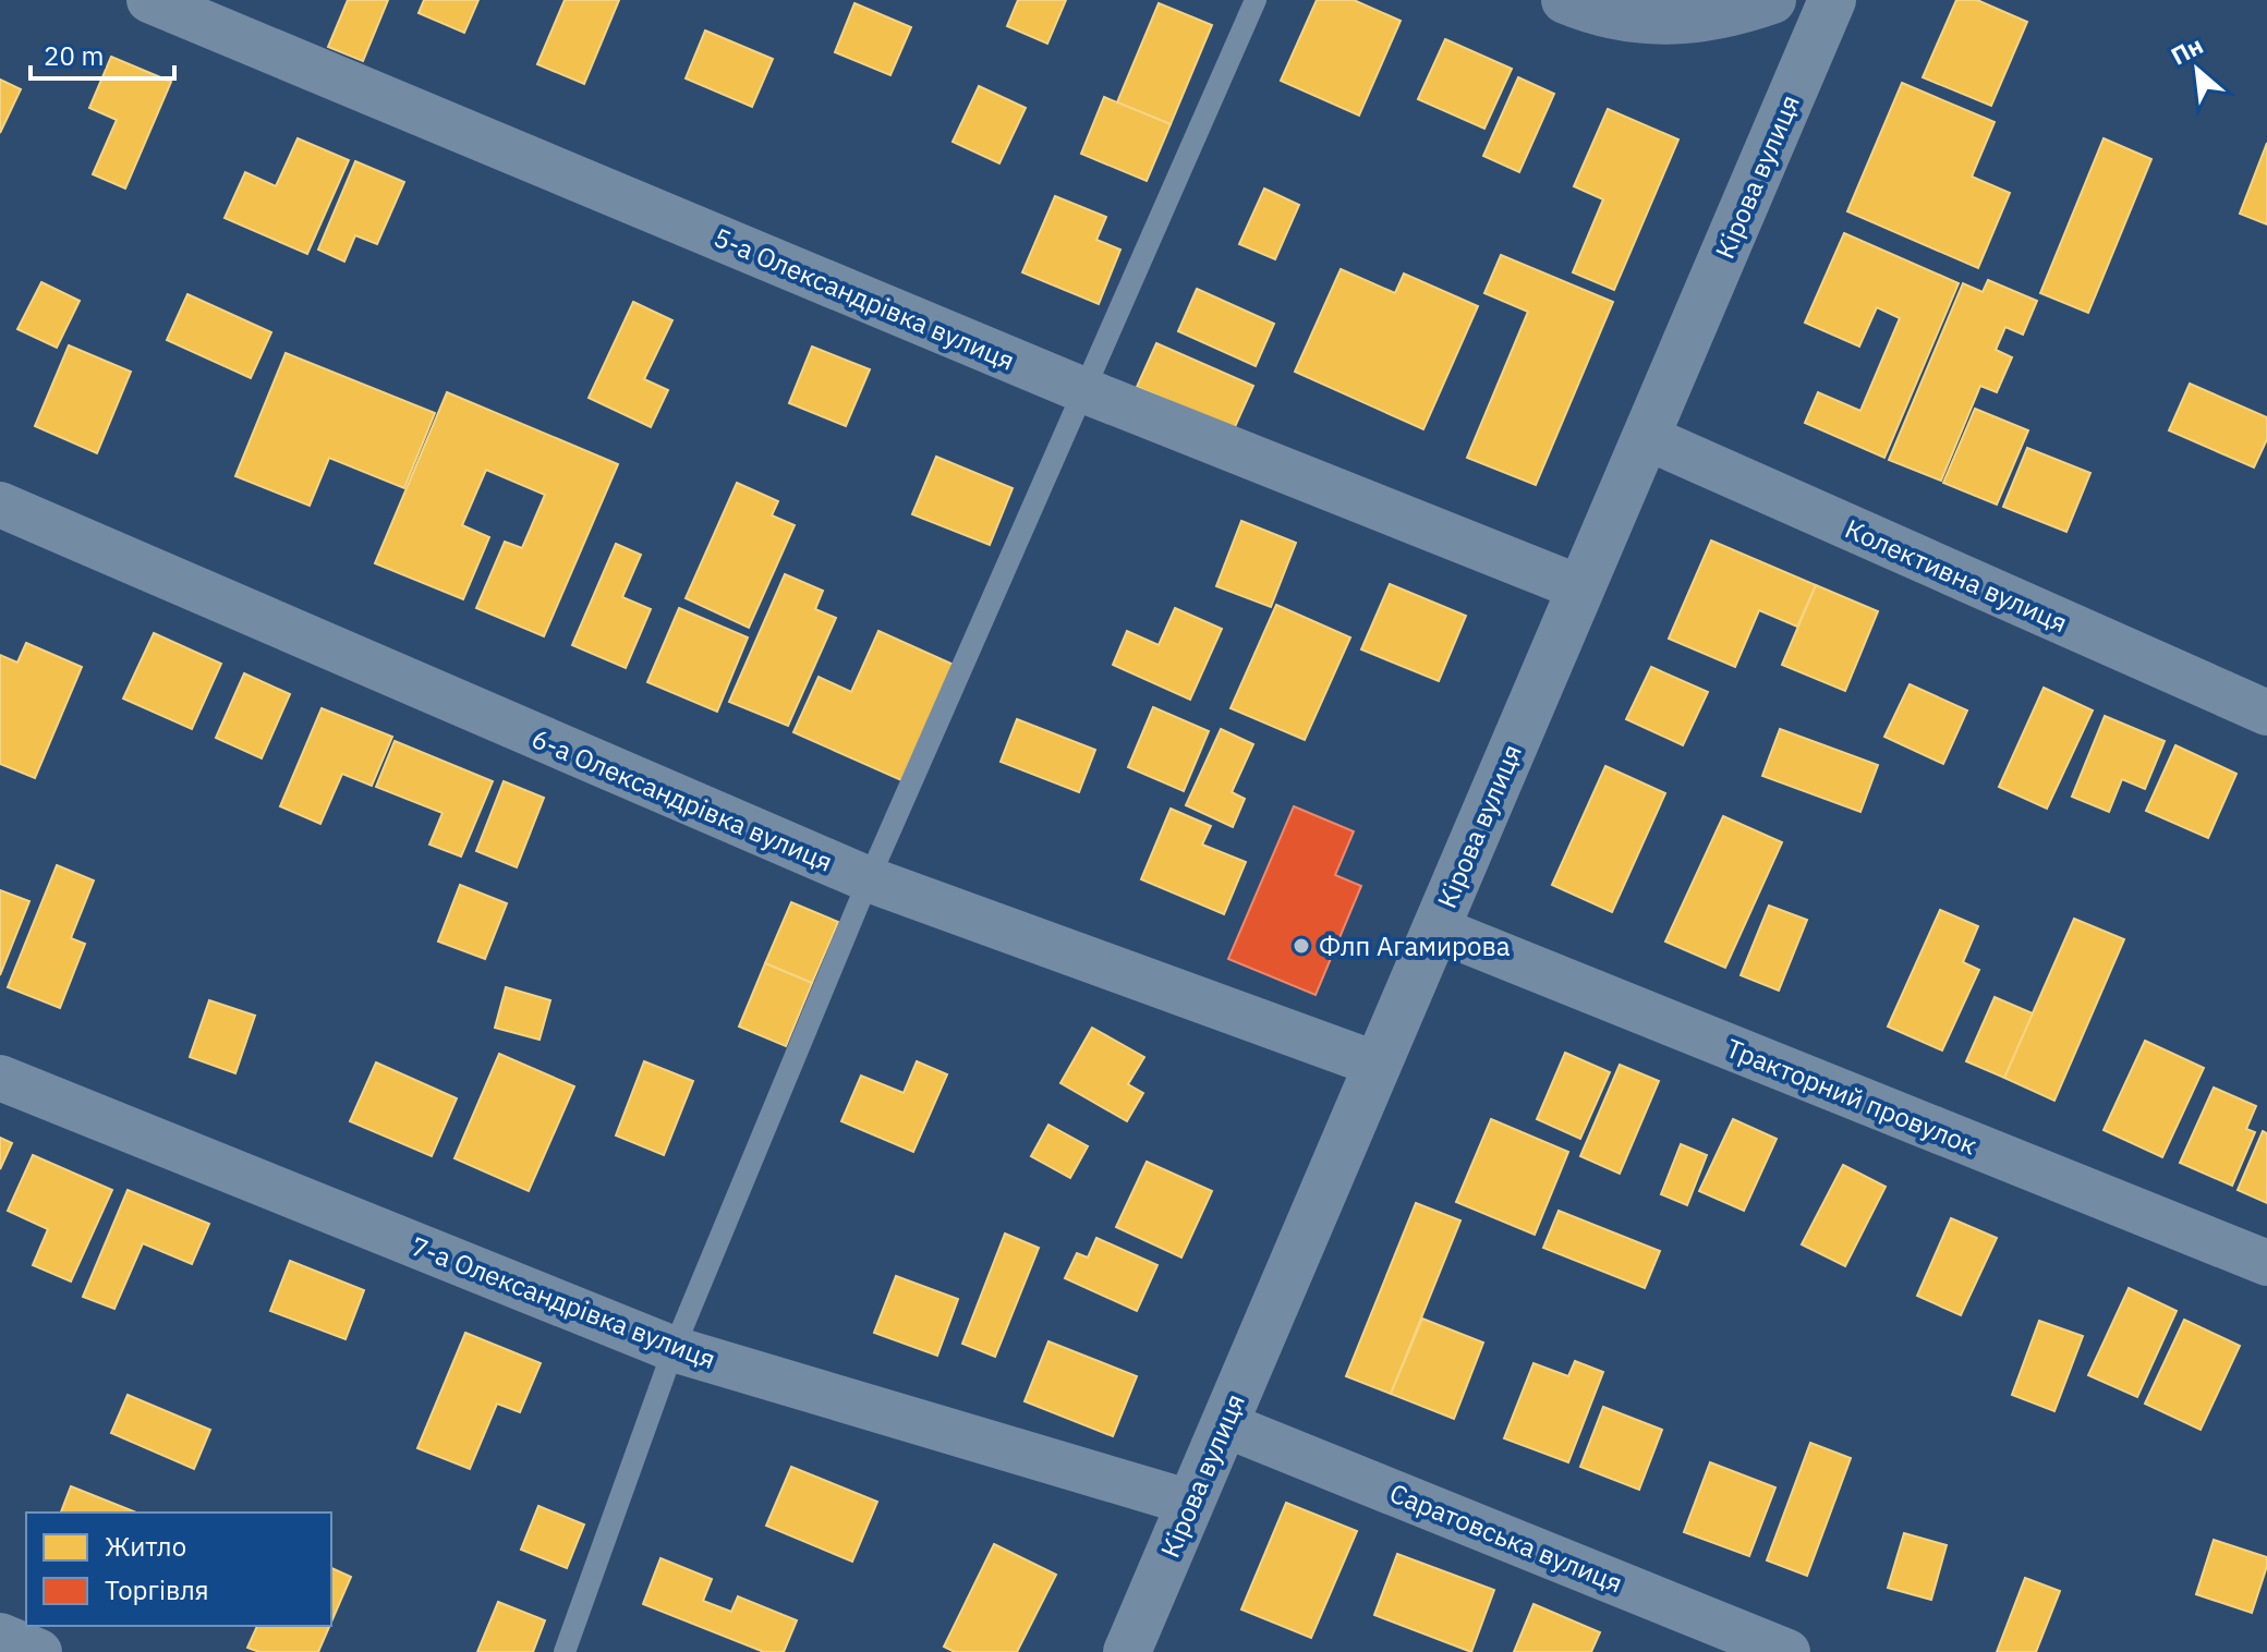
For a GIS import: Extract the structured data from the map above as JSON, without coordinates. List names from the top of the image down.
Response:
{
  "streets": {
    "street": [
      "Кірова вулиця",
      "5-а Олександрівка вулиця",
      "Колективна вулиця",
      "6-а Олександрівка вулиця",
      "Тракторний провулок",
      "7-а Олександрівка вулиця",
      "Саратовська вулиця"
    ]
  },
  "crossings": [
    ["Кірова вулиця", "5-а Олександрівка вулиця"],
    ["Кірова вулиця", "Колективна вулиця"],
    ["Кірова вулиця", "6-а Олександрівка вулиця"],
    ["Кірова вулиця", "Тракторний провулок"],
    ["Кірова вулиця", "7-а Олександрівка вулиця"],
    ["Кірова вулиця", "Саратовська вулиця"]
  ],
  "places": ["Флп Агамирова"],
  "legend": ["Житло", "Торгівля"],
  "scale_bar": "20 m",
  "north": "top left"
}
